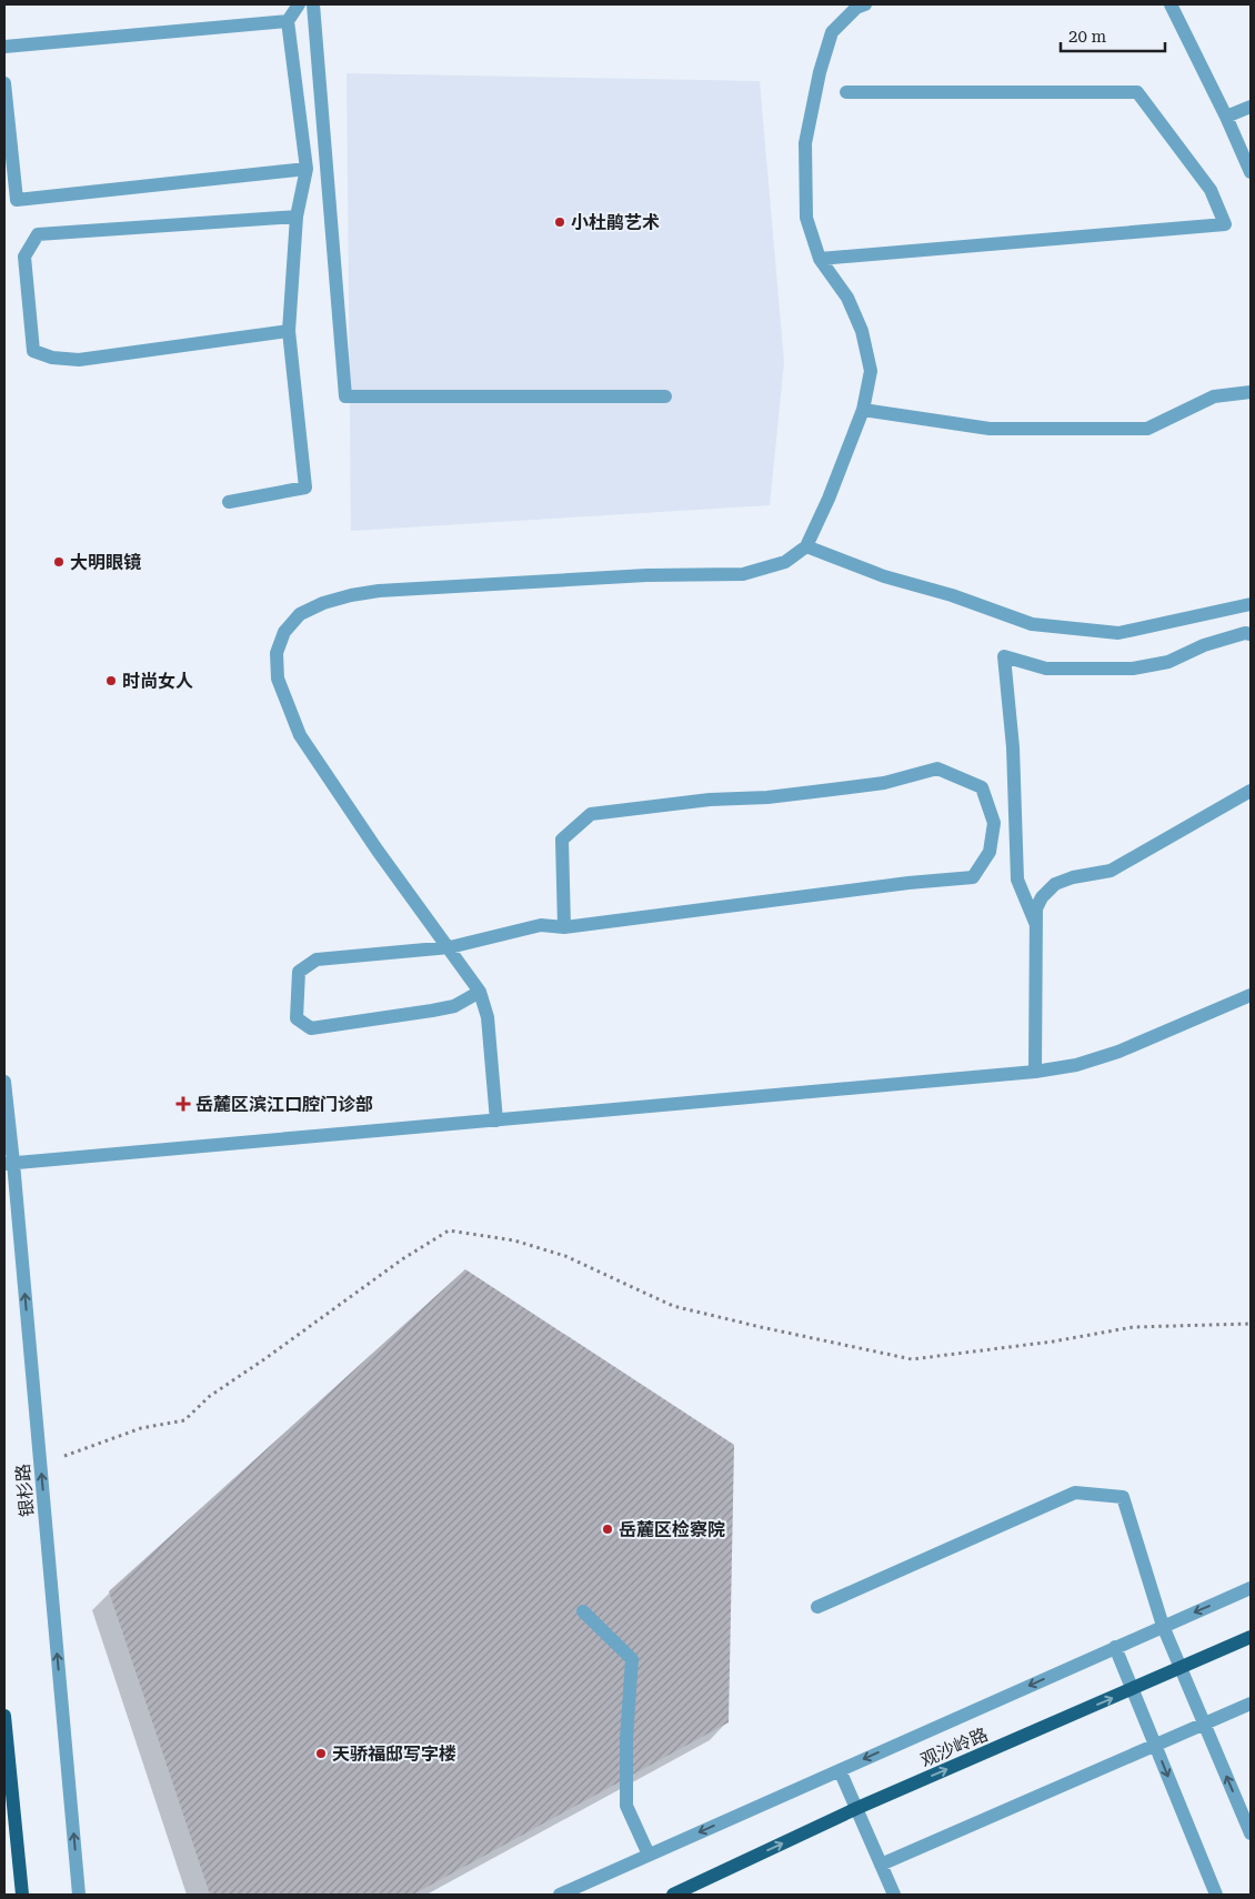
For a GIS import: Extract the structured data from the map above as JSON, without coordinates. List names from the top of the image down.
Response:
{
  "streets": {
    "main road": ["观沙岭路"],
    "street": ["银杉路"]
  },
  "one_way": ["银杉路", "观沙岭路"],
  "places": {
    "other": [
      "小杜鹃艺术",
      "大明眼镜",
      "时尚女人",
      "岳麓区检察院",
      "天骄福邸写字楼"
    ],
    "health": ["岳麓区滨江口腔门诊部"]
  },
  "scale_bar": "20 m"
}
